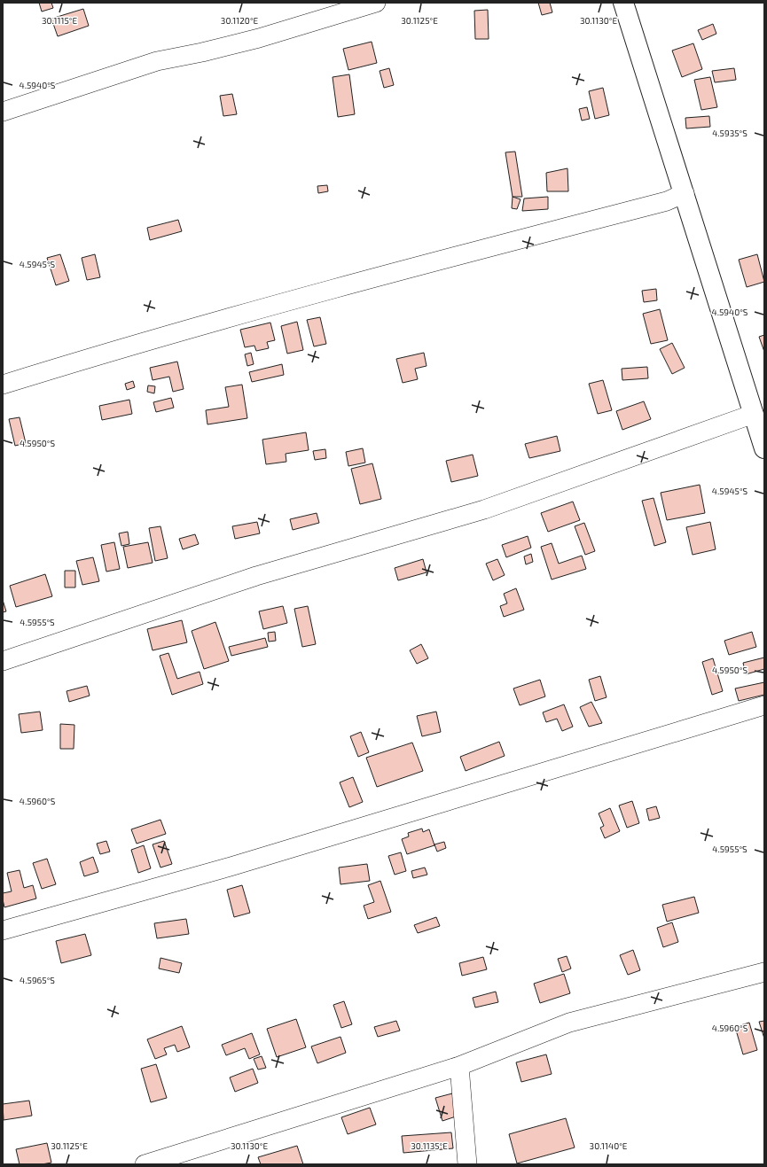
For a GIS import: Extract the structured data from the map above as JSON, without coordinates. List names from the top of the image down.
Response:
{
  "coordinates": [
    "30.1115°E",
    "30.1120°E",
    "30.1125°E",
    "30.1130°E",
    "4.5940°S",
    "4.5935°S",
    "4.5945°S",
    "4.5950°S",
    "4.5955°S",
    "4.5960°S",
    "4.5965°S",
    "30.1135°E",
    "30.1140°E"
  ]
}
